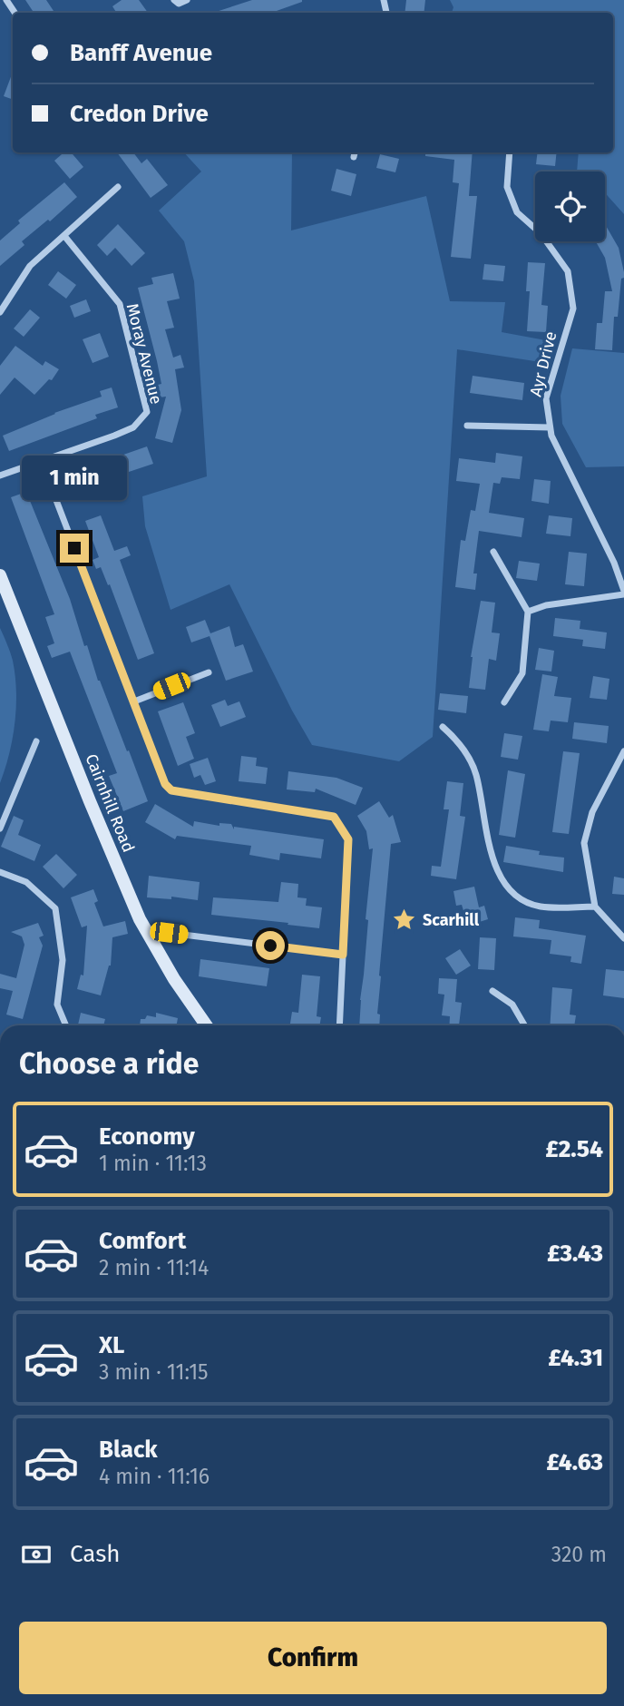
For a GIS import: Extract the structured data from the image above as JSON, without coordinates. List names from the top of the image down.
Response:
{
  "streets": {
    "main road": ["Cairnhill Road"],
    "street": ["Moray Avenue", "Ayr Drive"]
  },
  "places": {
    "place": ["Scarhill"]
  },
  "page": {
    "banner": ["Banff Avenue", "Credon Drive"],
    "bubble": "1 min",
    "heading": "Choose a ride",
    "list": [
      {
        "name": "Economy",
        "note": "1 min · 11:13",
        "value": "£2.54"
      },
      {
        "name": "Comfort",
        "note": "2 min · 11:14",
        "value": "£3.43"
      },
      {
        "name": "XL",
        "note": "3 min · 11:15",
        "value": "£4.31"
      },
      {
        "name": "Black",
        "note": "4 min · 11:16",
        "value": "£4.63"
      }
    ],
    "pay": ["Cash", "320 m"],
    "buttons": "Confirm"
  }
}
